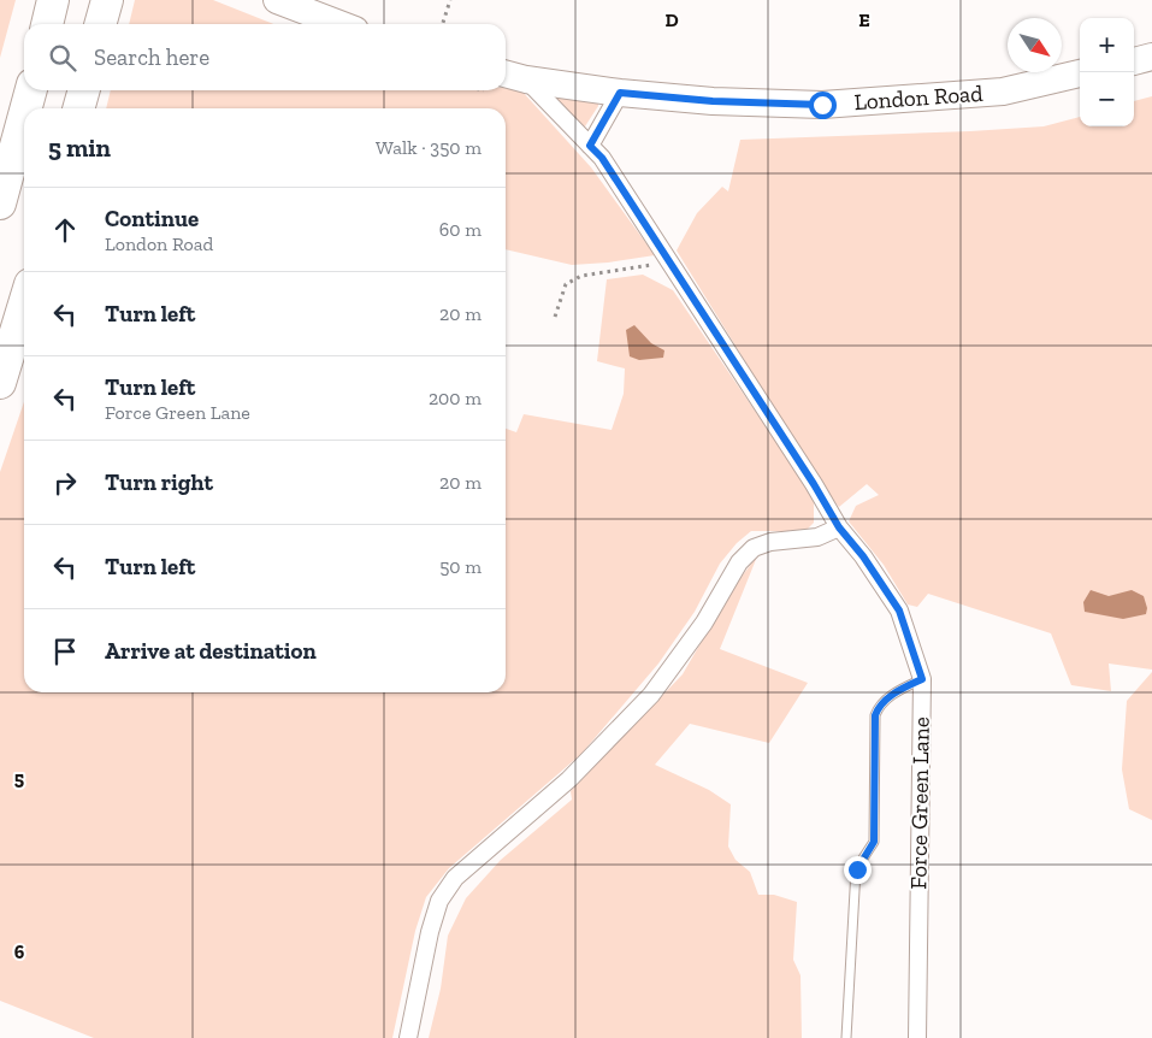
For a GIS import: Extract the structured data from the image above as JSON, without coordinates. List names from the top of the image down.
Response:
{
  "streets": {
    "main road": ["London Road"],
    "street": ["Force Green Lane"]
  },
  "crossings": [
    ["London Road", "Force Green Lane"]
  ],
  "north": "bottom right",
  "page": {
    "map_buttons": ["+", "−"],
    "search": "Search here",
    "heading": ["5 min", "Walk · 350 m"],
    "list": [
      ["Continue", "London Road", "60 m"],
      ["Turn left", "20 m"],
      ["Turn left", "Force Green Lane", "200 m"],
      ["Turn right", "20 m"],
      ["Turn left", "50 m"],
      "Arrive at destination"
    ]
  },
  "grid": {
    "columns": ["D", "E"],
    "rows": ["5", "6"]
  }
}
